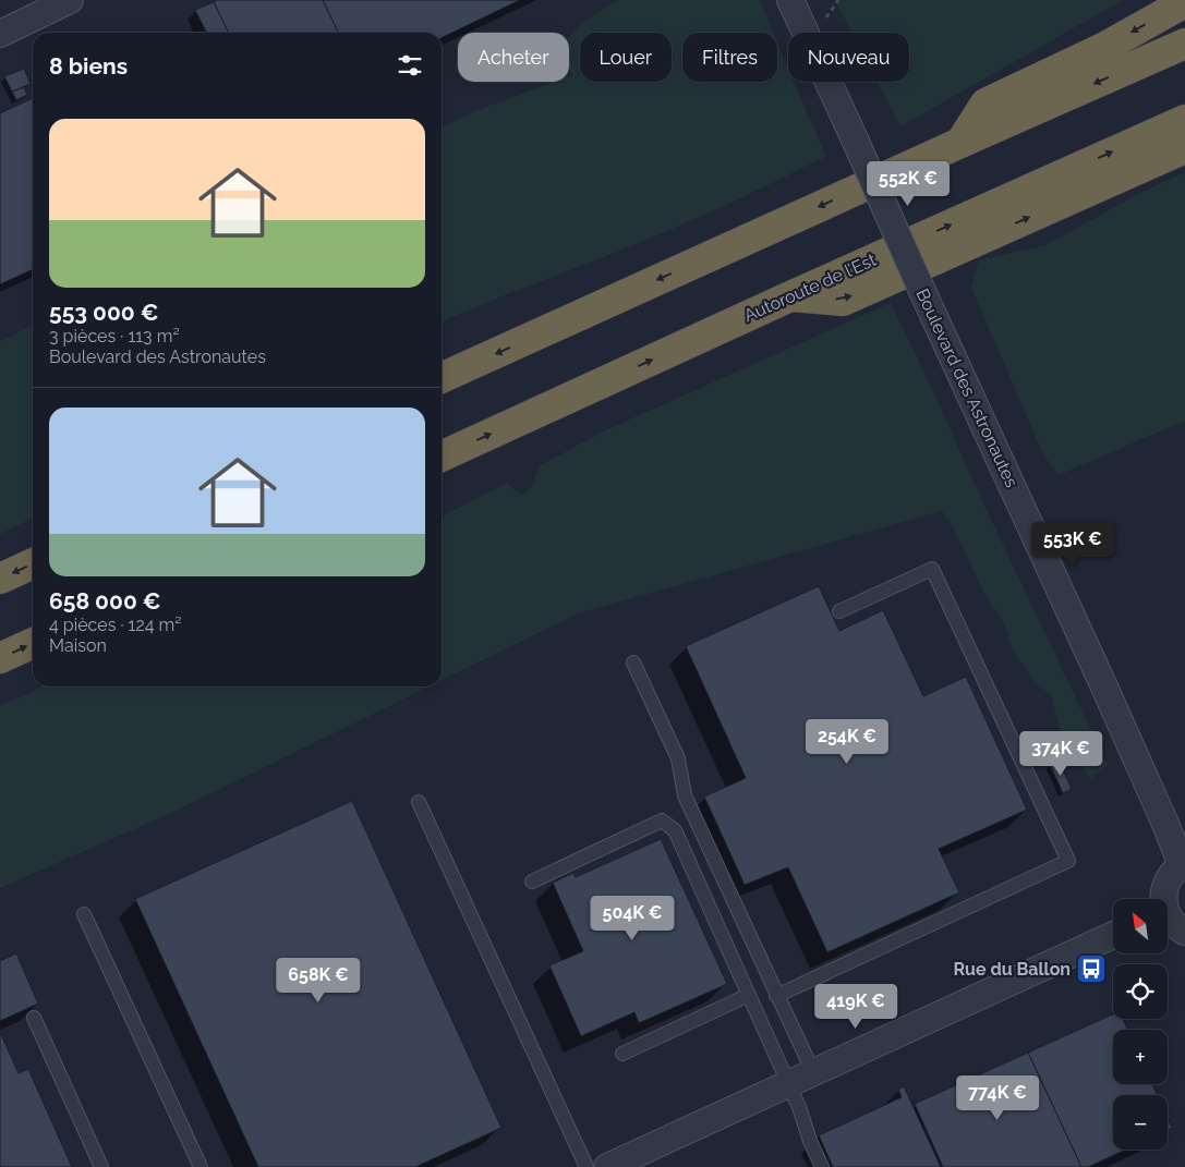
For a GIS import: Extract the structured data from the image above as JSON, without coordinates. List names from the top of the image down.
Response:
{
  "streets": {
    "highway": ["Autoroute de l’Est"],
    "street": ["Boulevard des Astronautes"]
  },
  "places": {
    "bus stop": ["Rue du Ballon"]
  },
  "north": "top left",
  "page": {
    "chip": [
      "Acheter",
      "Louer",
      "Filtres",
      "Nouveau"
    ],
    "heading": "8 biens",
    "list": [
      {
        "name": "553 000 €",
        "note": "3 pièces · 113 m² · Boulevard des Astronautes"
      },
      {
        "name": "658 000 €",
        "note": "4 pièces · 124 m² · Maison"
      }
    ],
    "price": [
      "552K €",
      "553K €",
      "254K €",
      "374K €",
      "504K €",
      "658K €",
      "419K €",
      "774K €"
    ],
    "map_buttons": ["+", "−"]
  }
}
